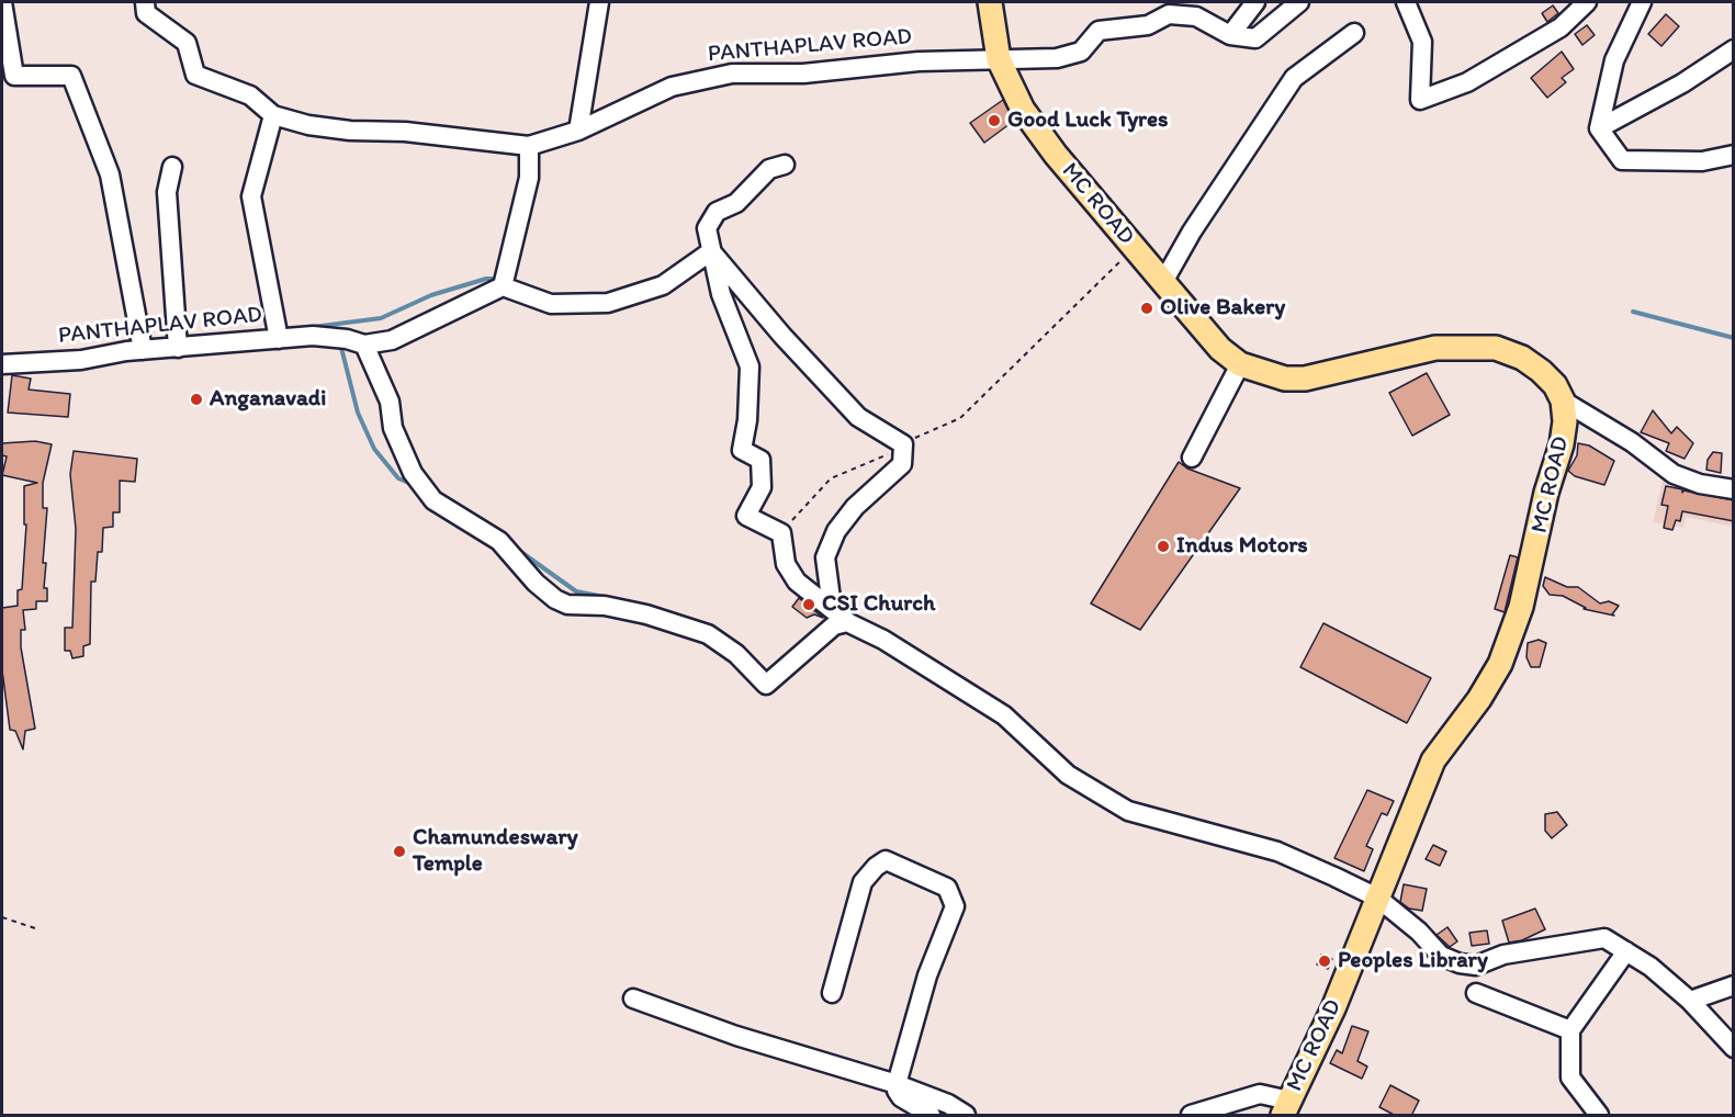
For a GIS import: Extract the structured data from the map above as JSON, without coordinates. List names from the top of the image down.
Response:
{
  "streets": {
    "main road": ["MC ROAD"],
    "street": ["PANTHAPLAV ROAD"]
  },
  "crossings": [
    ["PANTHAPLAV ROAD", "MC ROAD"]
  ],
  "places": [
    "Good Luck Tyres",
    "Olive Bakery",
    "Anganavadi",
    "Indus Motors",
    "CSI Church",
    "Chamundeswary Temple",
    "Peoples Library"
  ]
}
